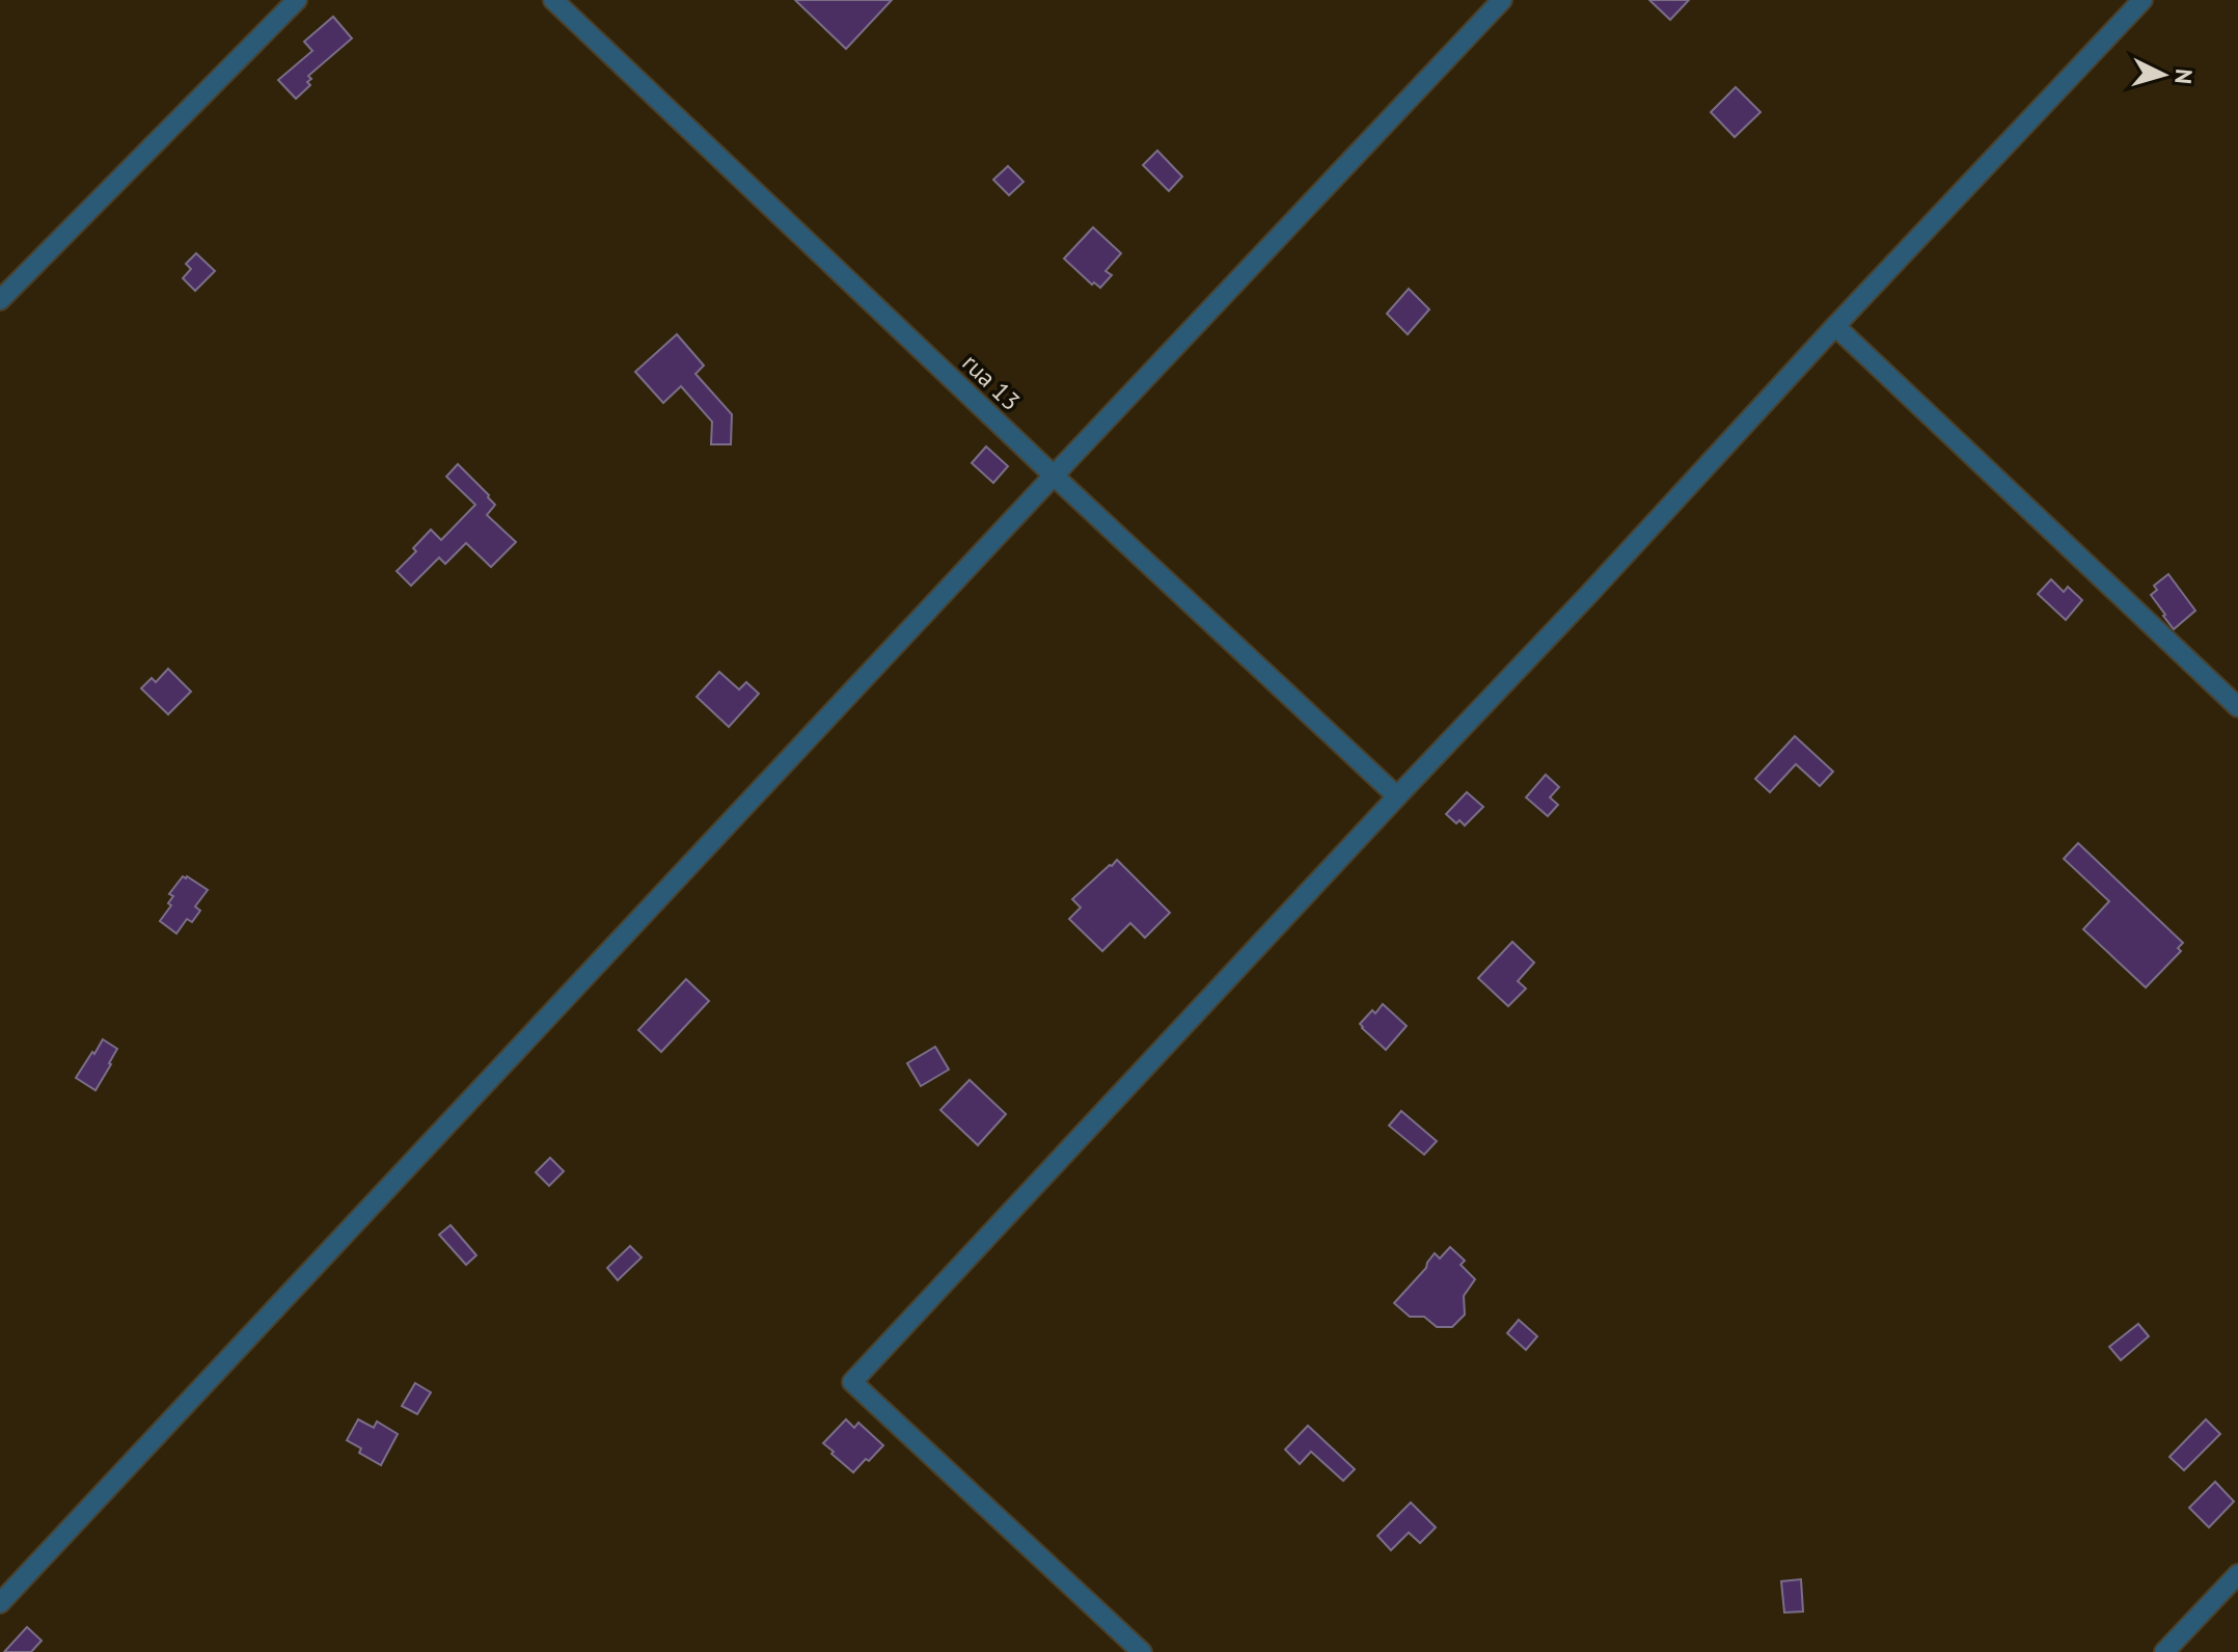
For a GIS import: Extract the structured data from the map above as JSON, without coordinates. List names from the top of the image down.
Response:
{
  "streets": {
    "street": ["rua 13"]
  },
  "north": "right"
}
